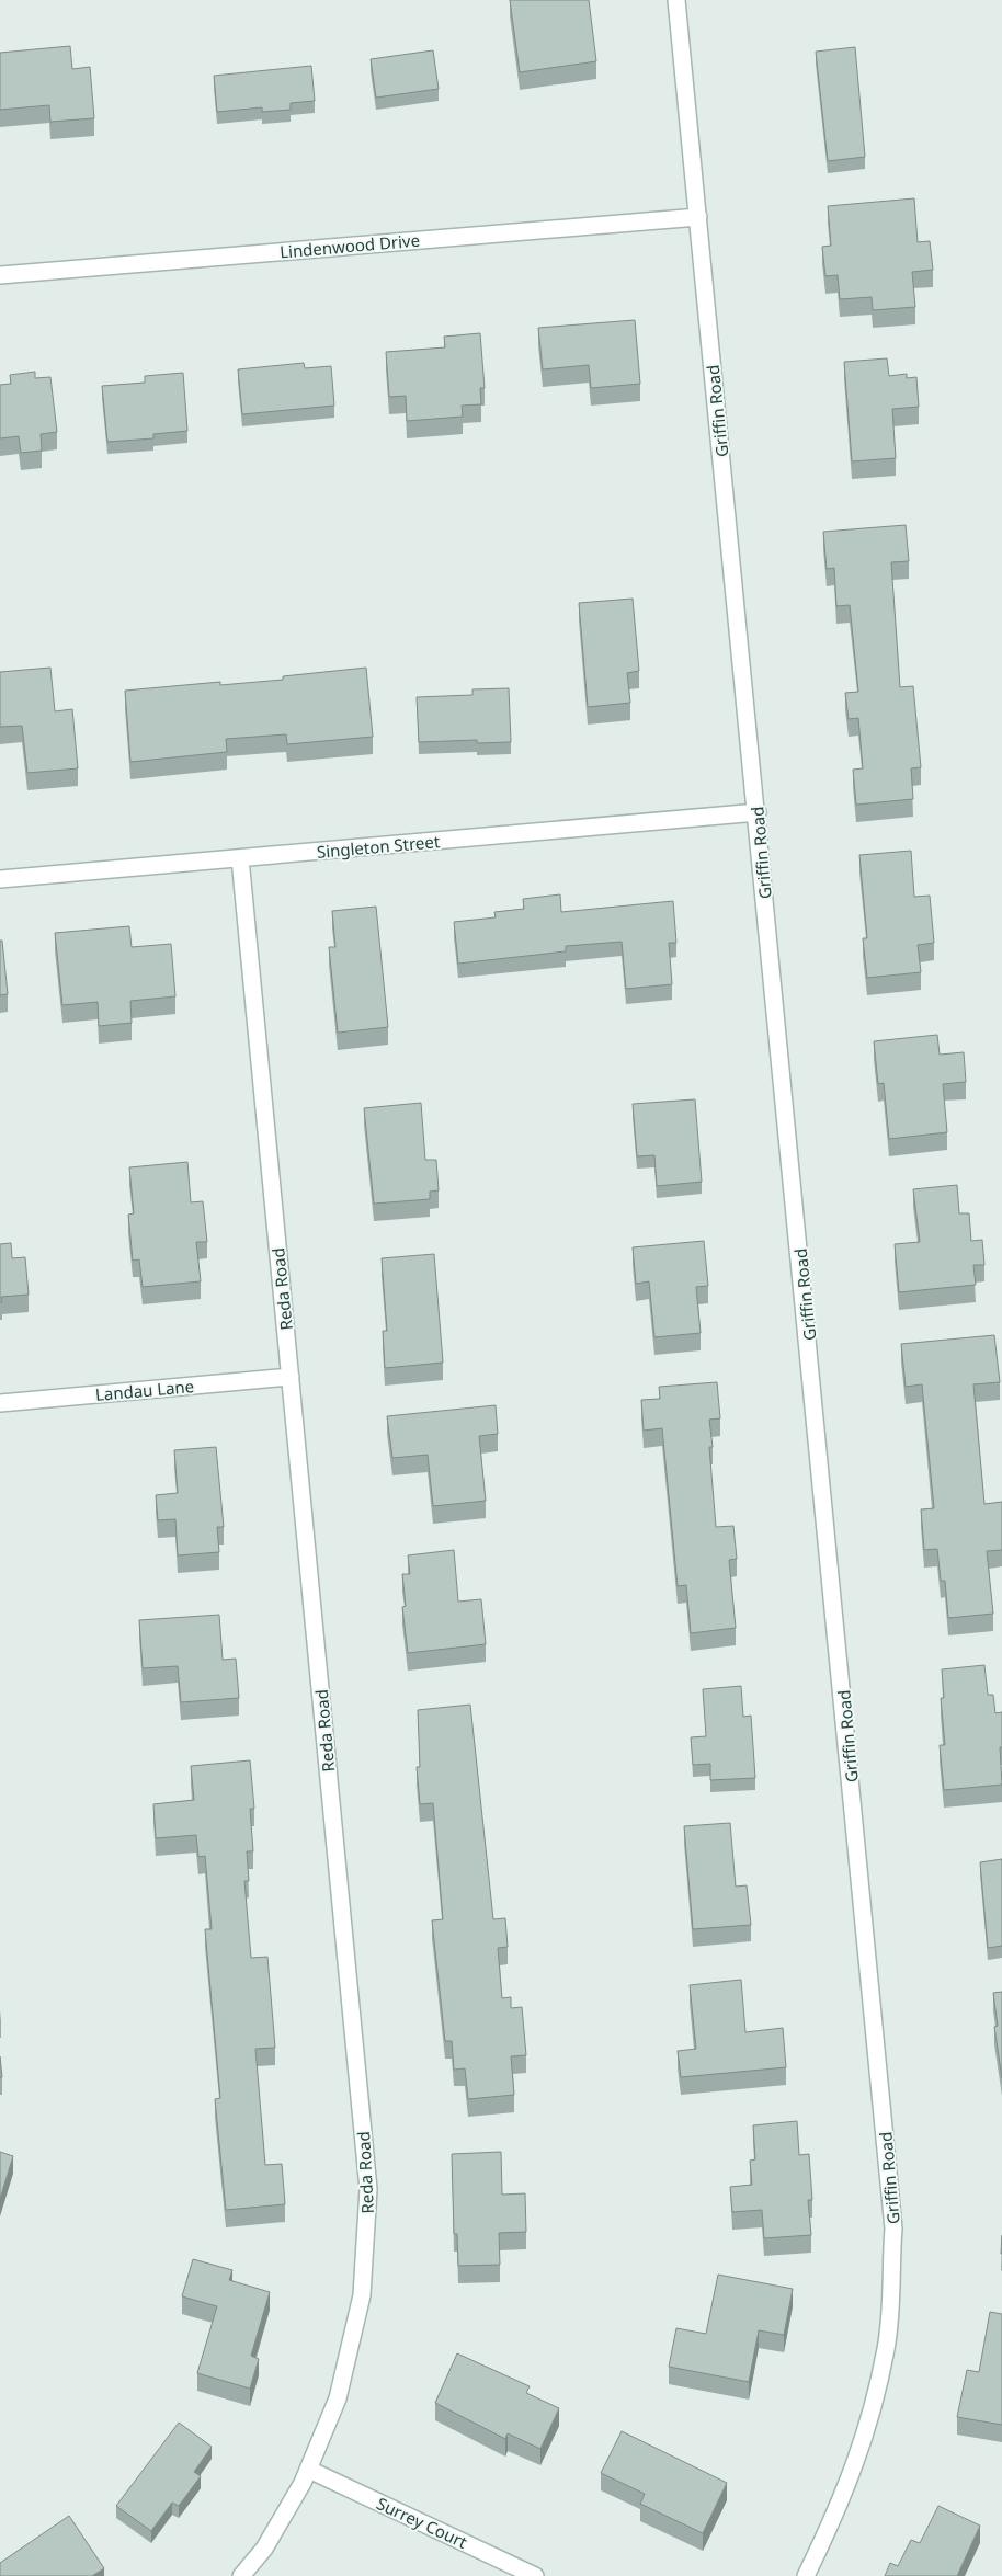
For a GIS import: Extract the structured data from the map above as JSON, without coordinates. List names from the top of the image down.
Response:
{
  "streets": {
    "street": [
      "Lindenwood Drive",
      "Griffin Road",
      "Singleton Street",
      "Reda Road",
      "Landau Lane",
      "Surrey Court"
    ]
  },
  "crossings": [
    ["Lindenwood Drive", "Griffin Road"],
    ["Griffin Road", "Singleton Street"],
    ["Singleton Street", "Reda Road"],
    ["Reda Road", "Landau Lane"],
    ["Reda Road", "Surrey Court"]
  ]
}
